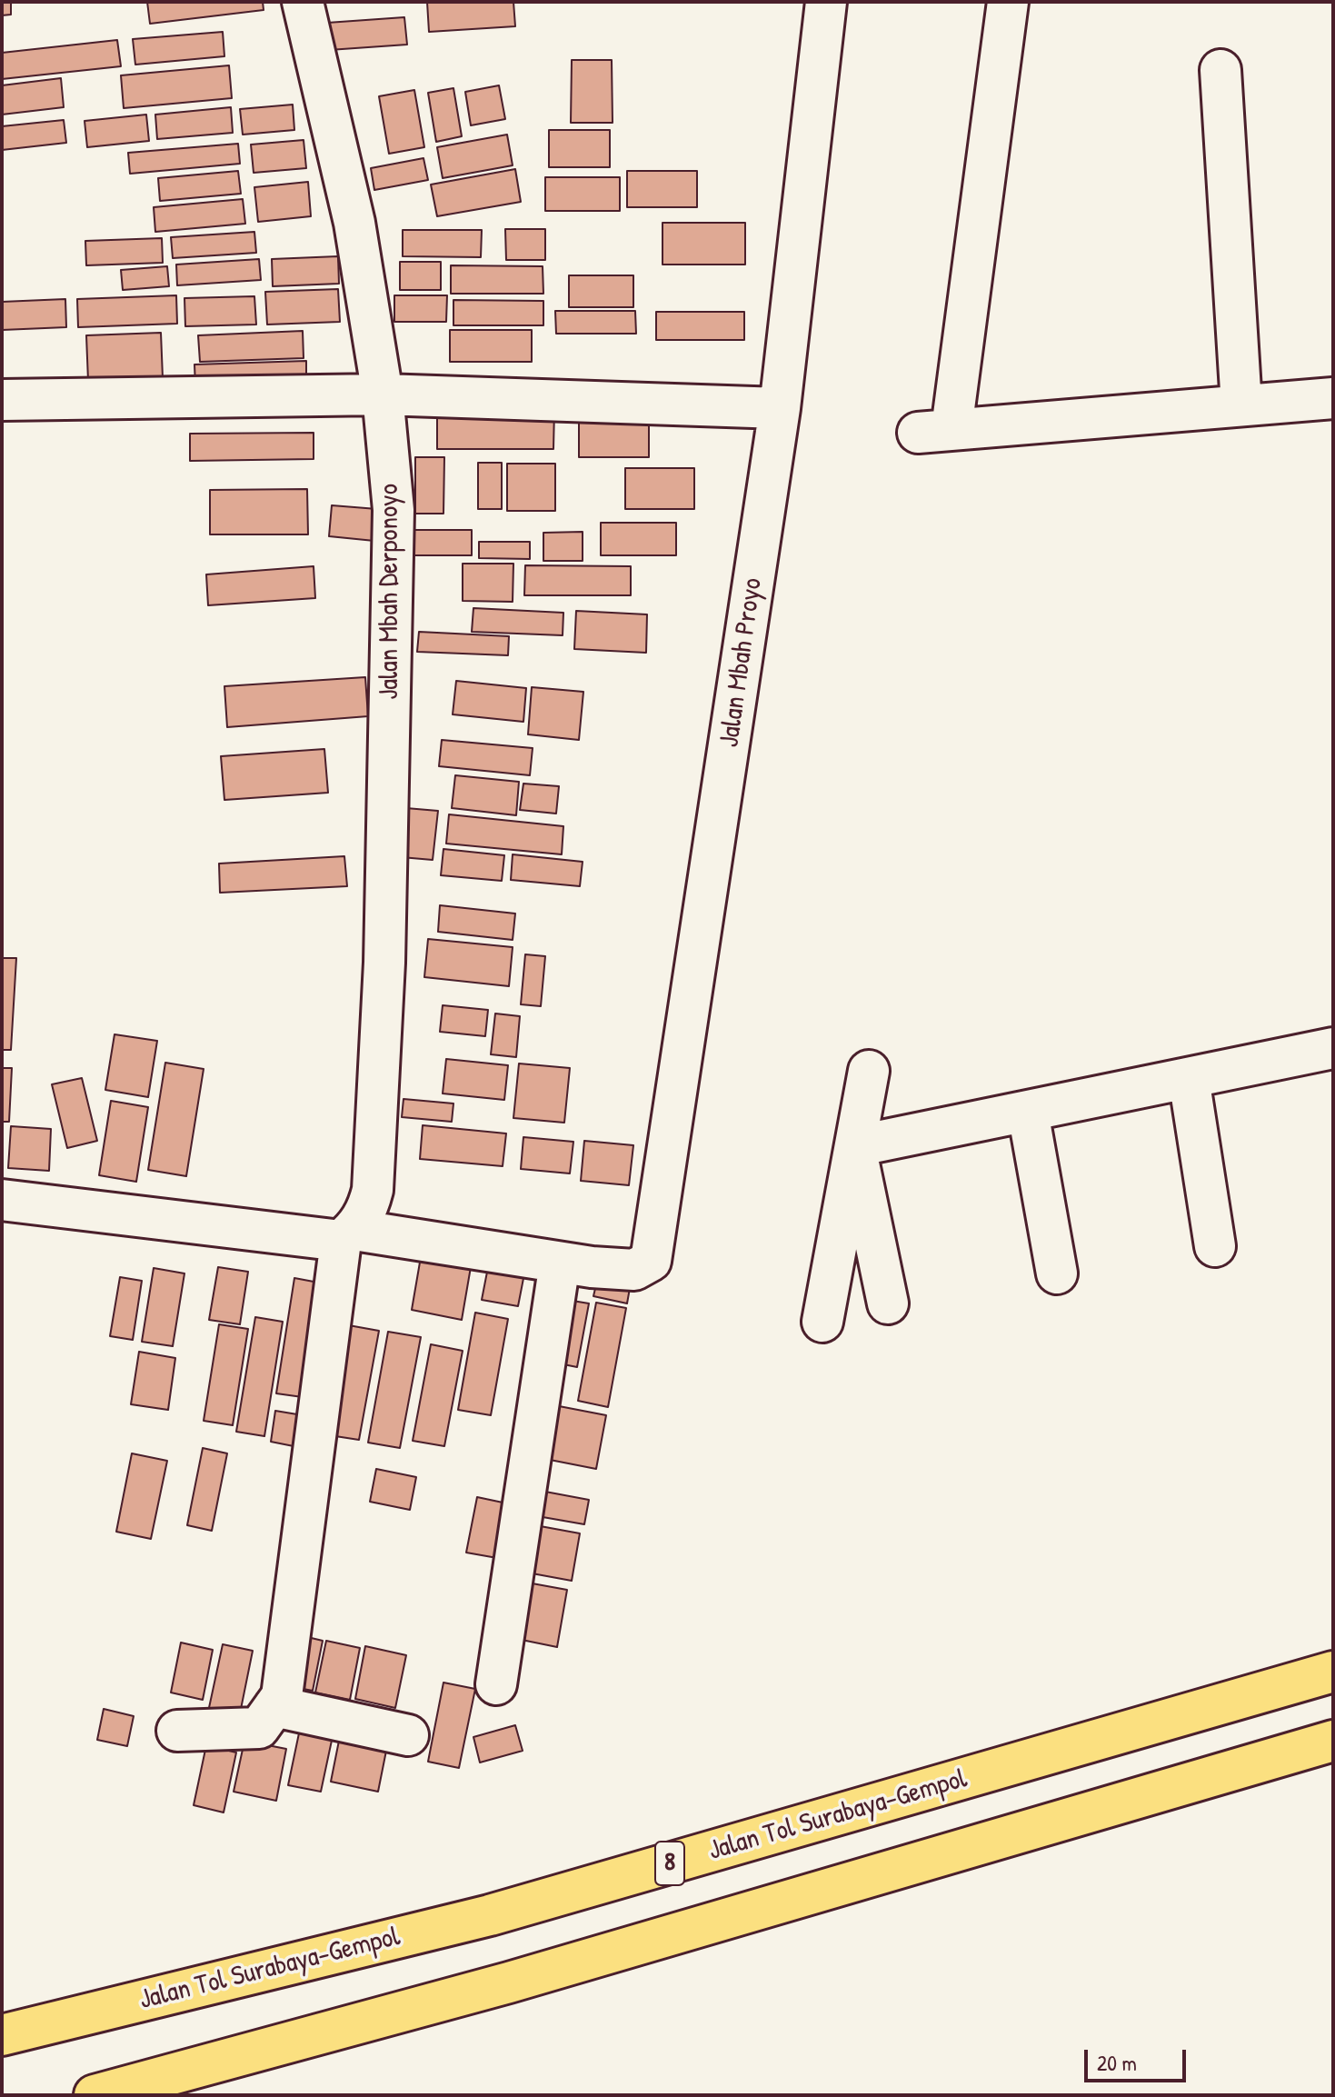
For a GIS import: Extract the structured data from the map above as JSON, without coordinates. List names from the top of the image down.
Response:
{
  "streets": {
    "highway": ["Jalan Tol Surabaya–Gempol", "8"],
    "street": ["Jalan Mbah Derponoyo", "Jalan Mbah Proyo"]
  },
  "scale_bar": "20 m"
}
